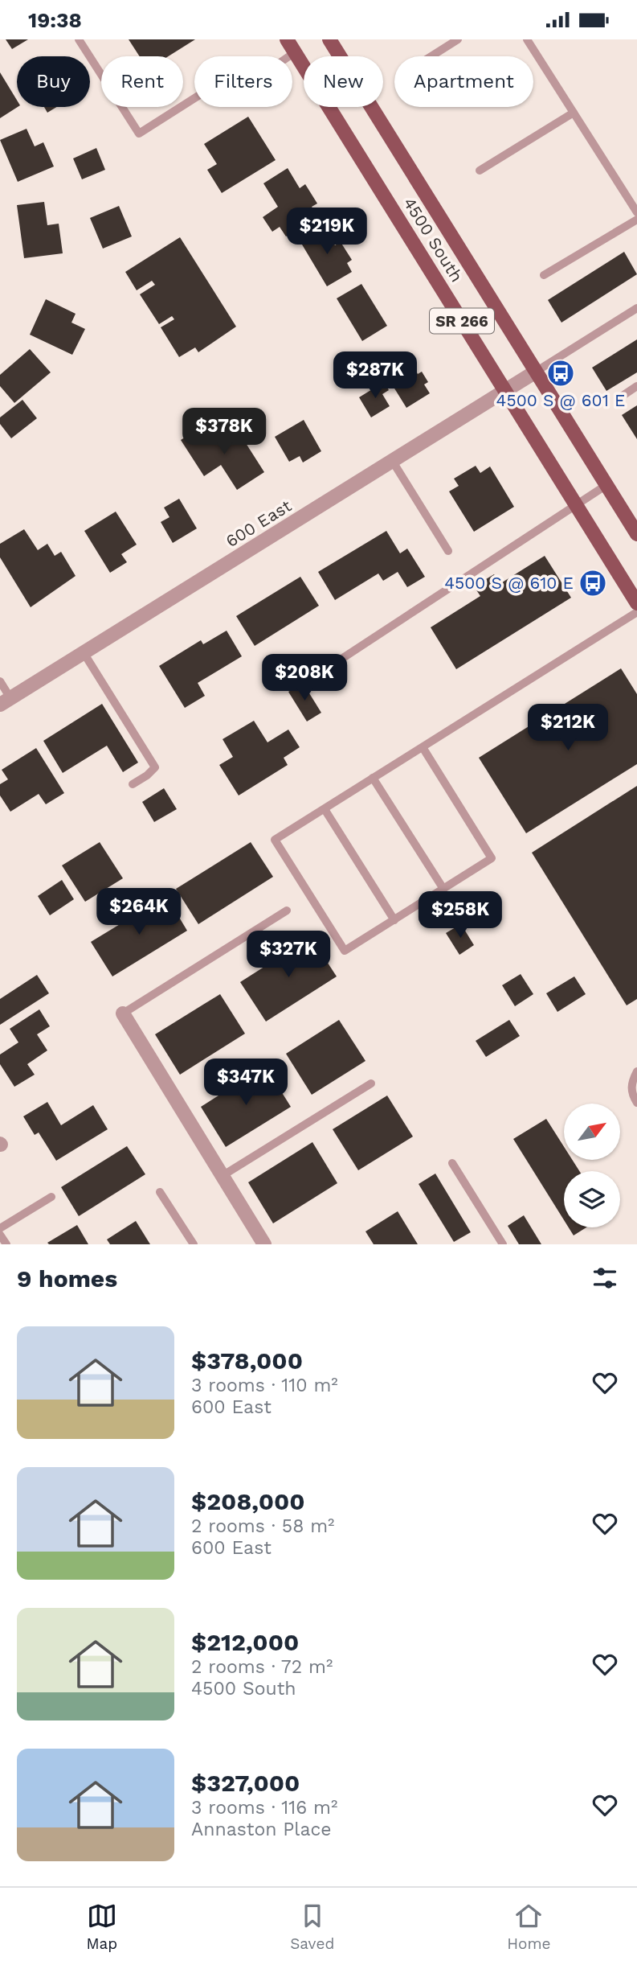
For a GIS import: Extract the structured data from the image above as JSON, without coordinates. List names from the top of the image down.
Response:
{
  "streets": {
    "main road": ["4500 South", "SR 266"],
    "street": ["600 East"]
  },
  "crossings": [
    ["4500 South", "600 East"]
  ],
  "places": {
    "bus stop": ["4500 S @ 601 E", "4500 S @ 610 E"]
  },
  "north": "top right",
  "page": {
    "status": "19:38",
    "chip": [
      "Buy",
      "Rent",
      "Filters",
      "New",
      "Apartment"
    ],
    "price": [
      "$219K",
      "$287K",
      "$378K",
      "$208K",
      "$212K",
      "$264K",
      "$258K",
      "$327K",
      "$347K"
    ],
    "heading": "9 homes",
    "list": [
      {
        "name": "$378,000",
        "note": "3 rooms · 110 m² · 600 East"
      },
      {
        "name": "$208,000",
        "note": "2 rooms · 58 m² · 600 East"
      },
      {
        "name": "$212,000",
        "note": "2 rooms · 72 m² · 4500 South"
      },
      {
        "name": "$327,000",
        "note": "3 rooms · 116 m² · Annaston Place"
      }
    ],
    "tabs": ["Map", "Saved", "Home"]
  }
}
